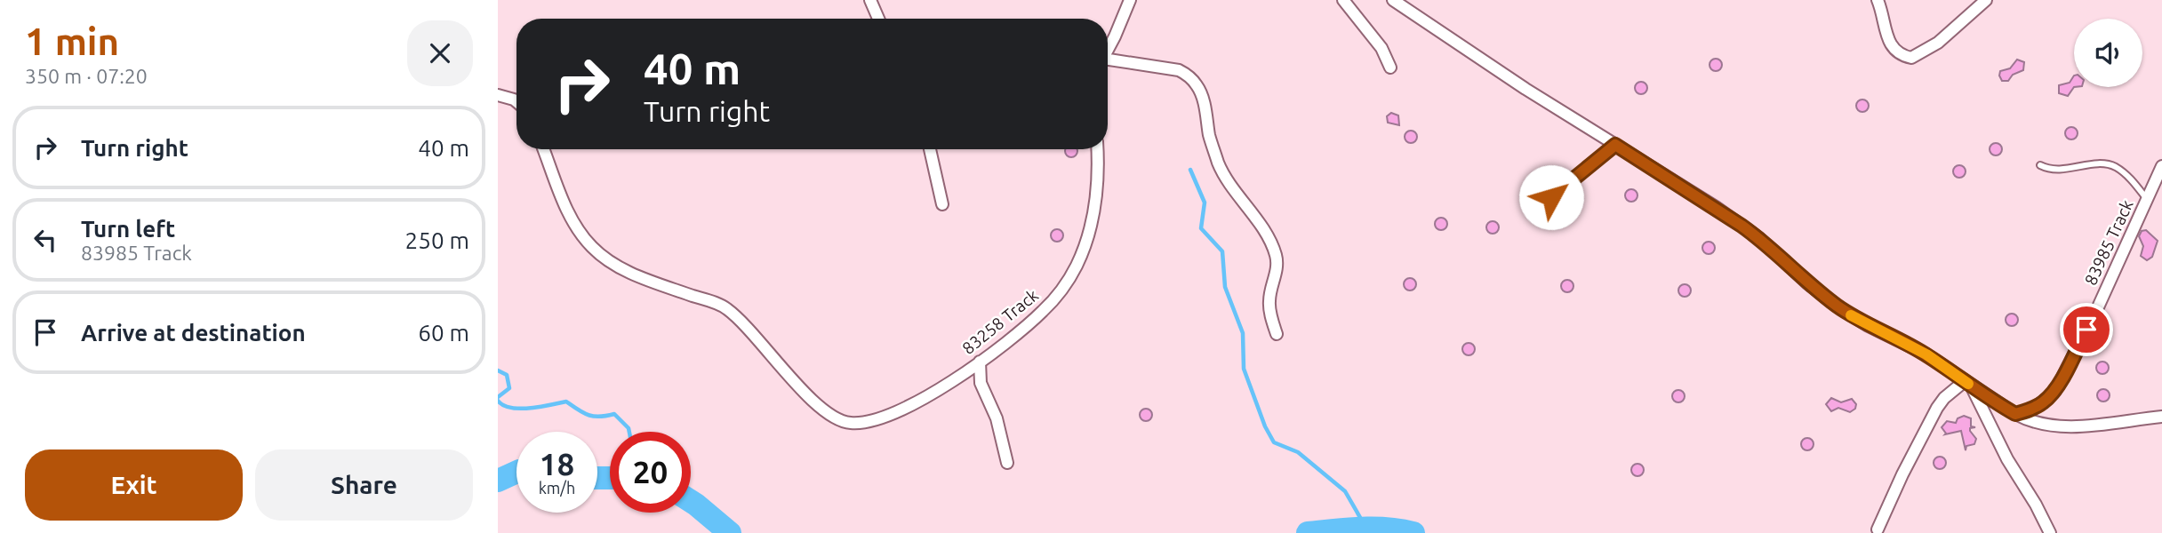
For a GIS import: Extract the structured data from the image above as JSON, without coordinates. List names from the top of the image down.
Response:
{
  "streets": {
    "street": ["83985 Track", "83258 Track"]
  },
  "page": {
    "heading": ["1 min", "350 m · 07:20"],
    "turn": ["40 m", "Turn right"],
    "list": [
      {
        "name": "Turn right",
        "value": "40 m"
      },
      {
        "name": "Turn left",
        "note": "83985 Track",
        "value": "250 m"
      },
      {
        "name": "Arrive at destination",
        "value": "60 m"
      }
    ],
    "speed": "18 km/h",
    "limit": "20",
    "buttons": ["Exit", "Share"]
  }
}
